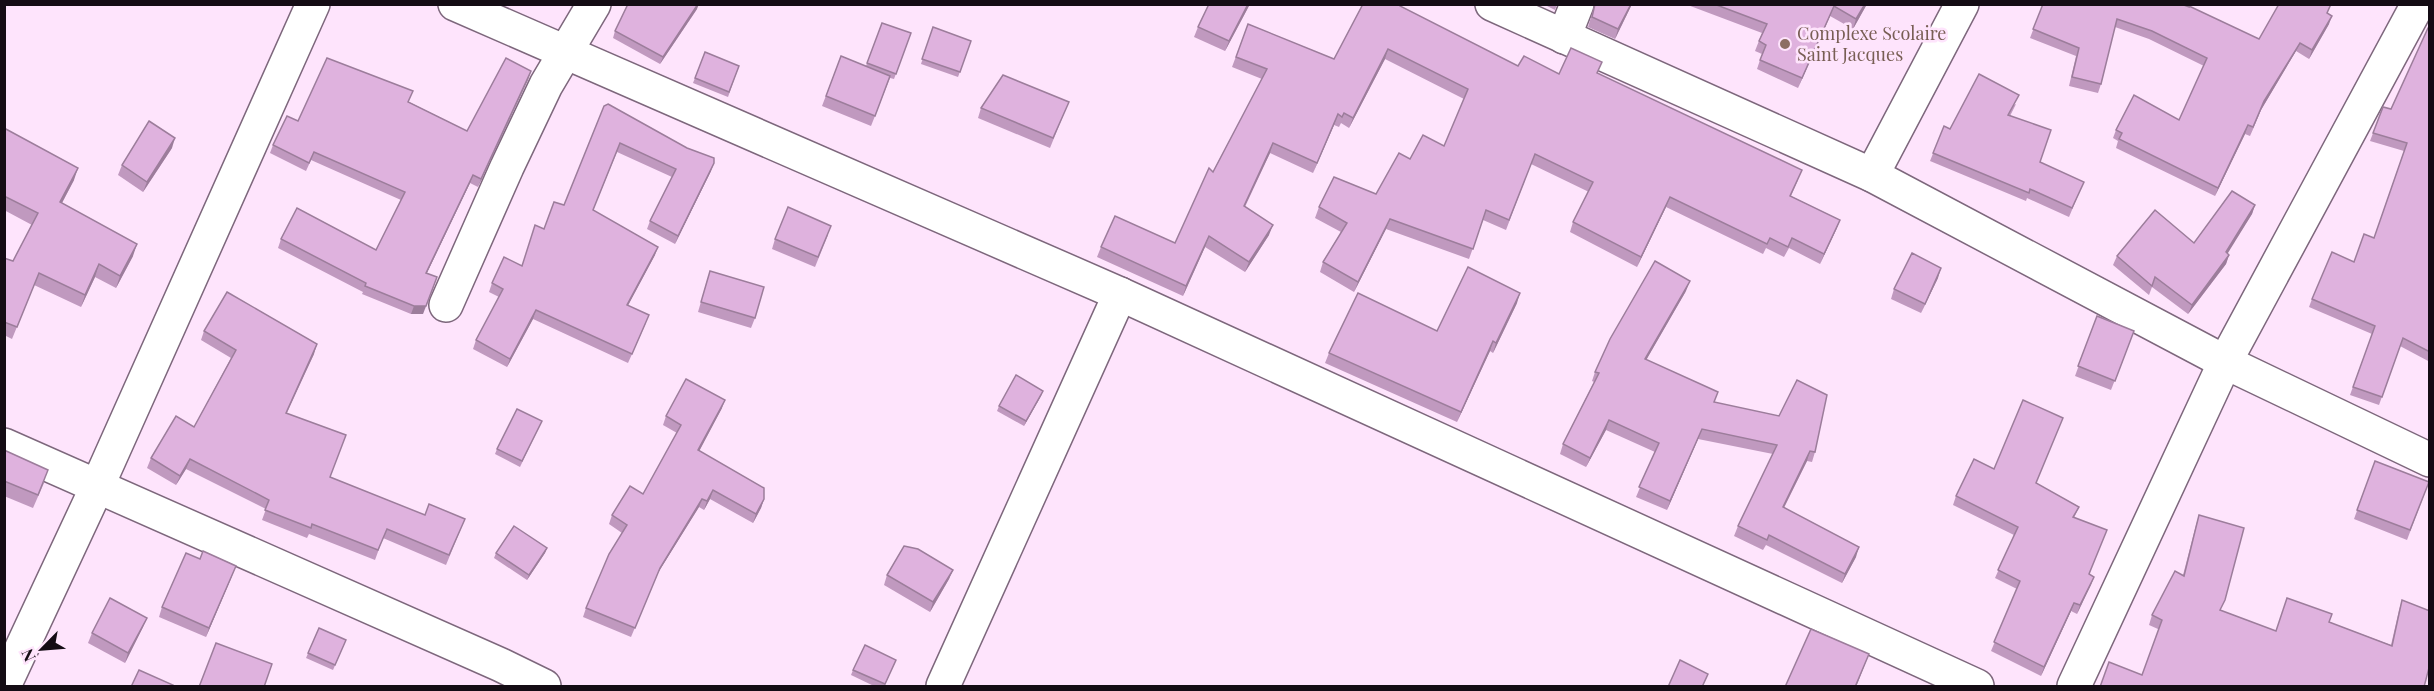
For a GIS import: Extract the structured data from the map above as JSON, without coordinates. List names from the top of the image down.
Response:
{
  "places": ["Complexe Scolaire Saint Jacques"],
  "north": "bottom left"
}
